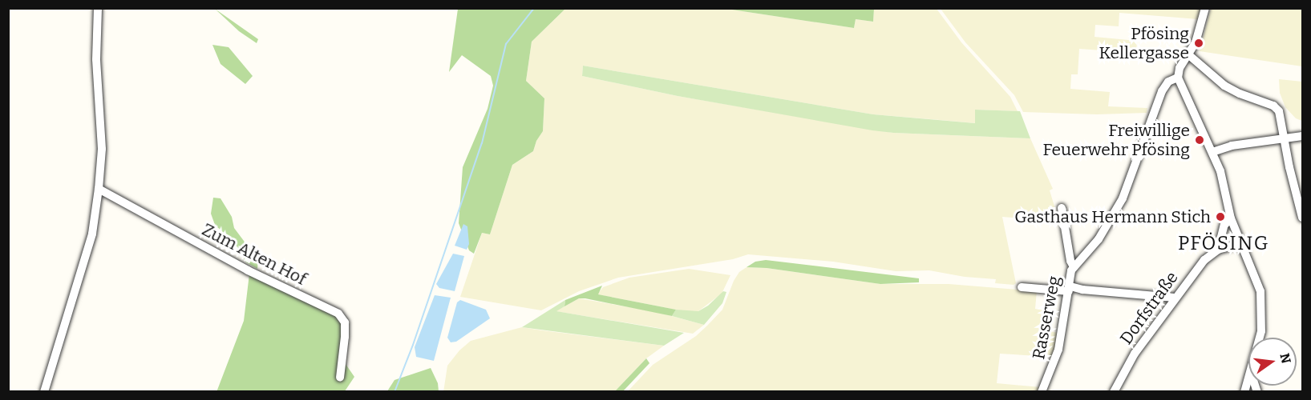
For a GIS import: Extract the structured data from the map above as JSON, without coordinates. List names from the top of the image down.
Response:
{
  "streets": {
    "street": ["Zum Alten Hof", "Dorfstraße", "Rasserweg"]
  },
  "districts": ["PFÖSING"],
  "places": ["Pfösing Kellergasse", "Freiwillige Feuerwehr Pfösing", "Gasthaus Hermann Stich"],
  "north": "right"
}
